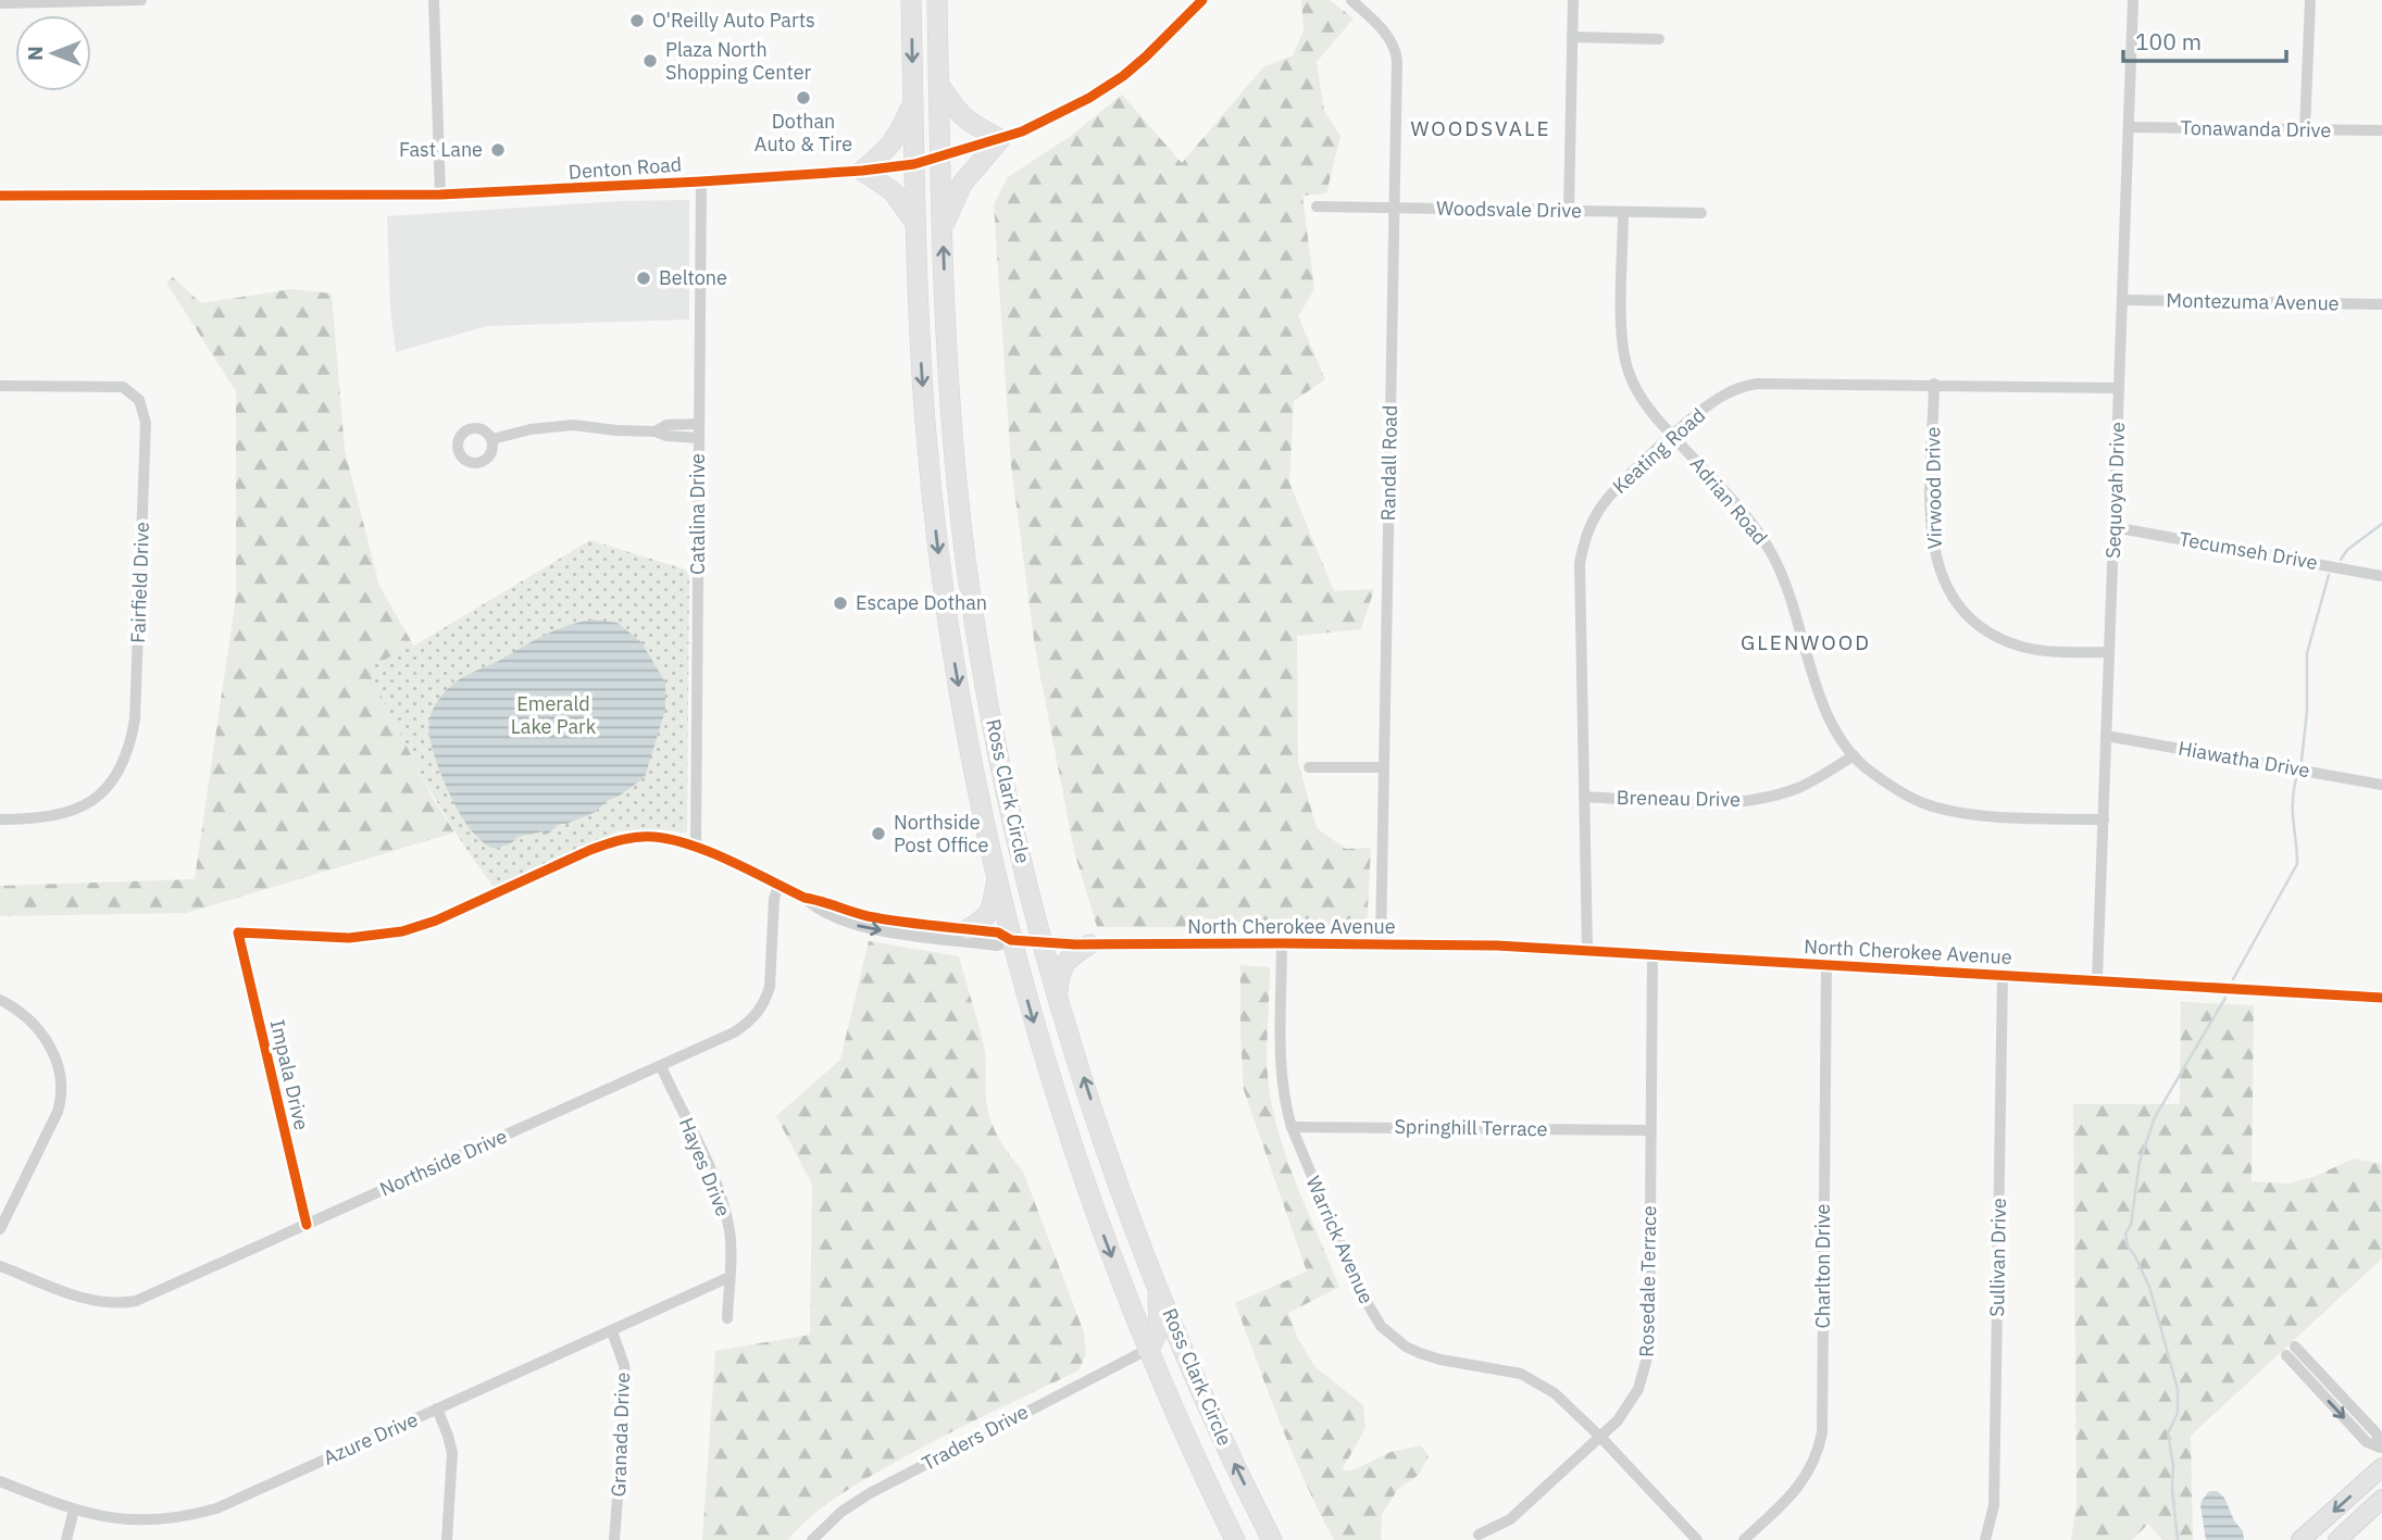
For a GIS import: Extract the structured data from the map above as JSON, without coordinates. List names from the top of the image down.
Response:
{
  "streets": {
    "highway": ["Ross Clark Circle"],
    "street": [
      "Tonawanda Drive",
      "Denton Road",
      "Woodsvale Drive",
      "Montezuma Avenue",
      "Keating Road",
      "Randall Road",
      "Virwood Drive",
      "Sequoyah Drive",
      "Adrian Road",
      "Catalina Drive",
      "Tecumseh Drive",
      "Fairfield Drive",
      "Hiawatha Drive",
      "Breneau Drive",
      "North Cherokee Avenue",
      "Impala Drive",
      "Springhill Terrace",
      "Northside Drive",
      "Hayes Drive",
      "Warrick Avenue",
      "Sullivan Drive",
      "Charlton Drive",
      "Rosedale Terrace",
      "Granada Drive",
      "Traders Drive",
      "Azure Drive"
    ]
  },
  "crossings": [
    ["Tonawanda Drive", "Sequoyah Drive"],
    ["Denton Road", "Catalina Drive"],
    ["Denton Road", "Ross Clark Circle"],
    ["Woodsvale Drive", "Randall Road"],
    ["Woodsvale Drive", "Adrian Road"],
    ["Montezuma Avenue", "Sequoyah Drive"],
    ["Keating Road", "Virwood Drive"],
    ["Keating Road", "Sequoyah Drive"],
    ["Keating Road", "Adrian Road"],
    ["Keating Road", "Breneau Drive"],
    ["Keating Road", "North Cherokee Avenue"],
    ["Randall Road", "North Cherokee Avenue"],
    ["Virwood Drive", "Sequoyah Drive"],
    ["Sequoyah Drive", "Adrian Road"],
    ["Sequoyah Drive", "Tecumseh Drive"],
    ["Sequoyah Drive", "Hiawatha Drive"],
    ["Sequoyah Drive", "North Cherokee Avenue"],
    ["Adrian Road", "Breneau Drive"],
    ["Catalina Drive", "North Cherokee Avenue"],
    ["Ross Clark Circle", "North Cherokee Avenue"],
    ["Ross Clark Circle", "Traders Drive"],
    ["North Cherokee Avenue", "Impala Drive"],
    ["North Cherokee Avenue", "Northside Drive"],
    ["North Cherokee Avenue", "Warrick Avenue"],
    ["North Cherokee Avenue", "Sullivan Drive"],
    ["North Cherokee Avenue", "Charlton Drive"],
    ["North Cherokee Avenue", "Rosedale Terrace"],
    ["Impala Drive", "Northside Drive"],
    ["Springhill Terrace", "Warrick Avenue"],
    ["Springhill Terrace", "Rosedale Terrace"],
    ["Northside Drive", "Hayes Drive"],
    ["Hayes Drive", "Azure Drive"],
    ["Warrick Avenue", "Rosedale Terrace"],
    ["Granada Drive", "Azure Drive"]
  ],
  "districts": ["WOODSVALE", "GLENWOOD"],
  "parks": ["Emerald Lake Park"],
  "places": [
    "O'Reilly Auto Parts",
    "Plaza North Shopping Center",
    "Dothan Auto & Tire",
    "Fast Lane",
    "Beltone",
    "Escape Dothan",
    "Northside Post Office"
  ],
  "scale_bar": "100 m",
  "north": "left"
}
